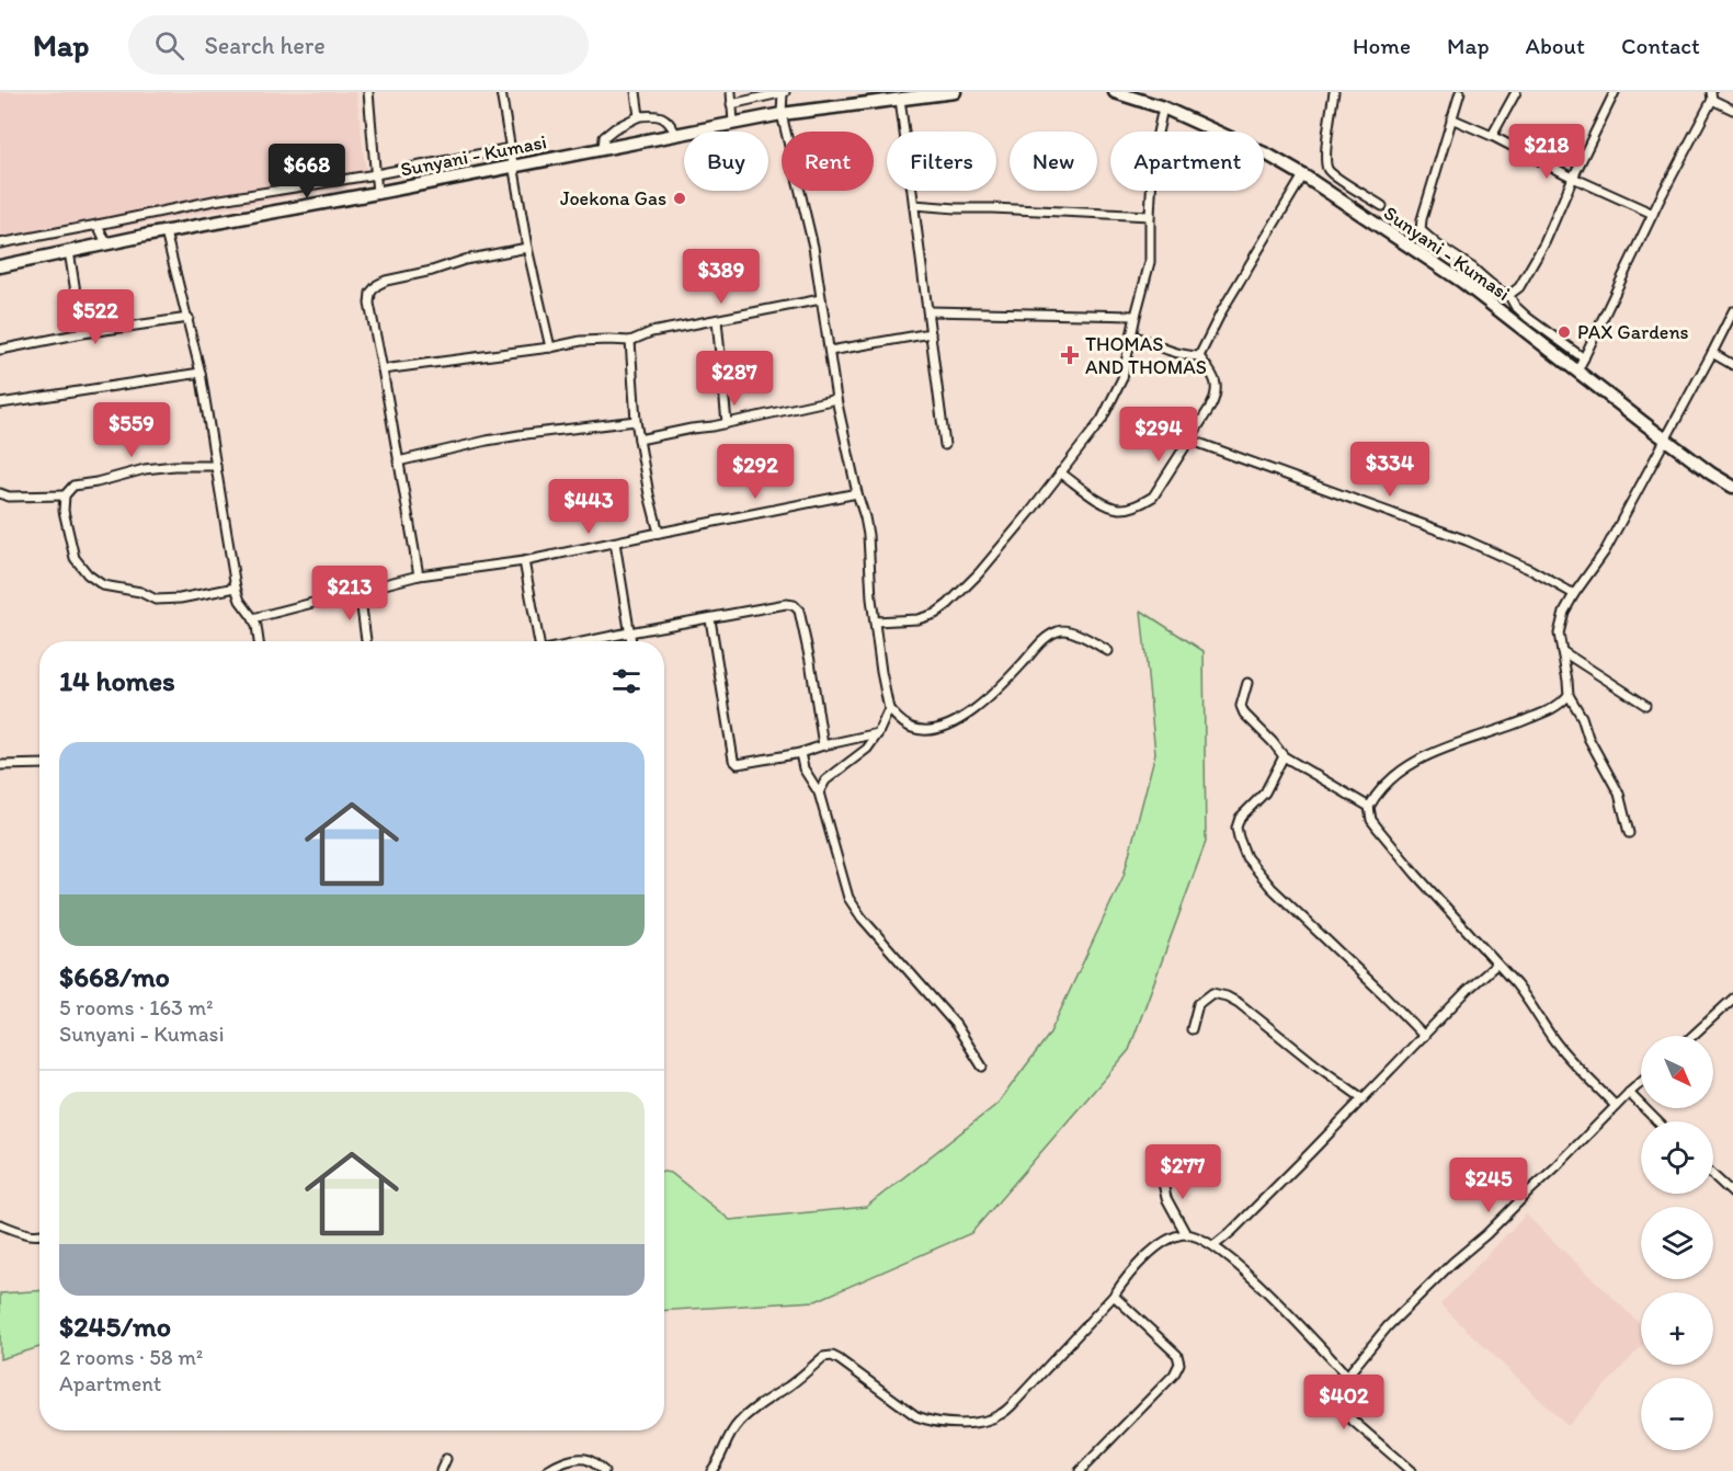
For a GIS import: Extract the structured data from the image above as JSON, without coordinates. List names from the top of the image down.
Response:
{
  "streets": {
    "main road": ["Sunyani - Kumasi"]
  },
  "places": {
    "other": ["Joekona Gas", "PAX Gardens"],
    "health": ["THOMAS AND THOMAS"]
  },
  "north": "bottom right",
  "page": {
    "header": "Map",
    "search": "Search here",
    "nav": [
      "Home",
      "Map",
      "About",
      "Contact"
    ],
    "price": [
      "$218",
      "$668",
      "$389",
      "$522",
      "$287",
      "$559",
      "$294",
      "$334",
      "$292",
      "$443",
      "$213",
      "$277",
      "$245",
      "$402"
    ],
    "chip": [
      "Buy",
      "Rent",
      "Filters",
      "New",
      "Apartment"
    ],
    "heading": "14 homes",
    "list": [
      {
        "name": "$668/mo",
        "note": "5 rooms · 163 m² · Sunyani - Kumasi"
      },
      {
        "name": "$245/mo",
        "note": "2 rooms · 58 m² · Apartment"
      }
    ],
    "map_buttons": ["+", "−"]
  }
}
